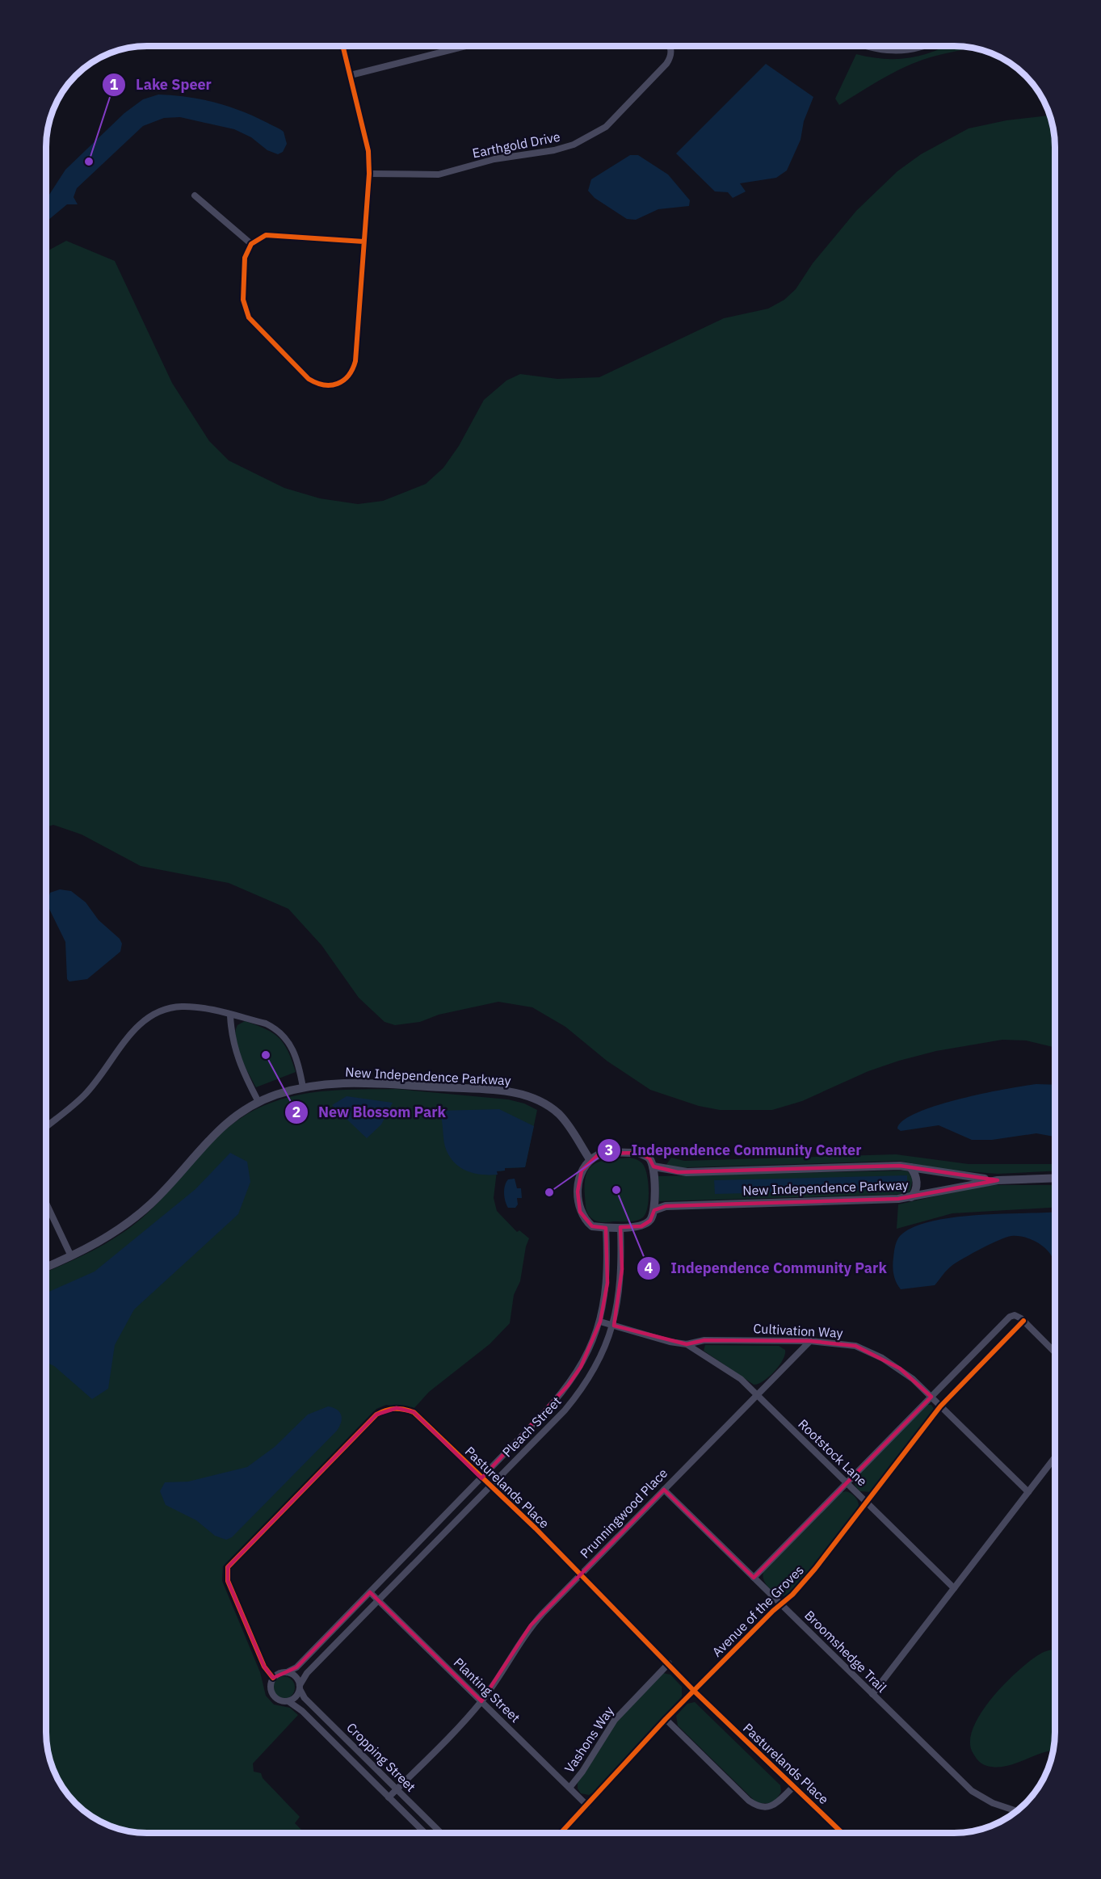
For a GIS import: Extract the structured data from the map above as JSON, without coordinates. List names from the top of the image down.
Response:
{
  "streets": {
    "street": [
      "Earthgold Drive",
      "New Independence Parkway",
      "Cultivation Way",
      "Pleach Street",
      "Rootstock Lane",
      "Pasturelands Place",
      "Prunningwood Place",
      "Avenue of the Groves",
      "Broomshedge Trail",
      "Planting Street",
      "Vashons Way",
      "Cropping Street"
    ]
  },
  "crossings": [
    ["New Independence Parkway", "Pleach Street"],
    ["Cultivation Way", "Pleach Street"],
    ["Cultivation Way", "Rootstock Lane"],
    ["Cultivation Way", "Prunningwood Place"],
    ["Cultivation Way", "Avenue of the Groves"],
    ["Pleach Street", "Pasturelands Place"],
    ["Pleach Street", "Planting Street"],
    ["Pleach Street", "Cropping Street"],
    ["Rootstock Lane", "Prunningwood Place"],
    ["Rootstock Lane", "Avenue of the Groves"],
    ["Pasturelands Place", "Prunningwood Place"],
    ["Pasturelands Place", "Avenue of the Groves"],
    ["Pasturelands Place", "Vashons Way"],
    ["Pasturelands Place", "Cropping Street"],
    ["Prunningwood Place", "Broomshedge Trail"],
    ["Prunningwood Place", "Planting Street"],
    ["Prunningwood Place", "Cropping Street"],
    ["Avenue of the Groves", "Broomshedge Trail"],
    ["Avenue of the Groves", "Planting Street"],
    ["Planting Street", "Vashons Way"]
  ],
  "places": [
    "Lake Speer",
    "New Blossom Park",
    "Independence Community Park",
    "Independence Community Center"
  ]
}
